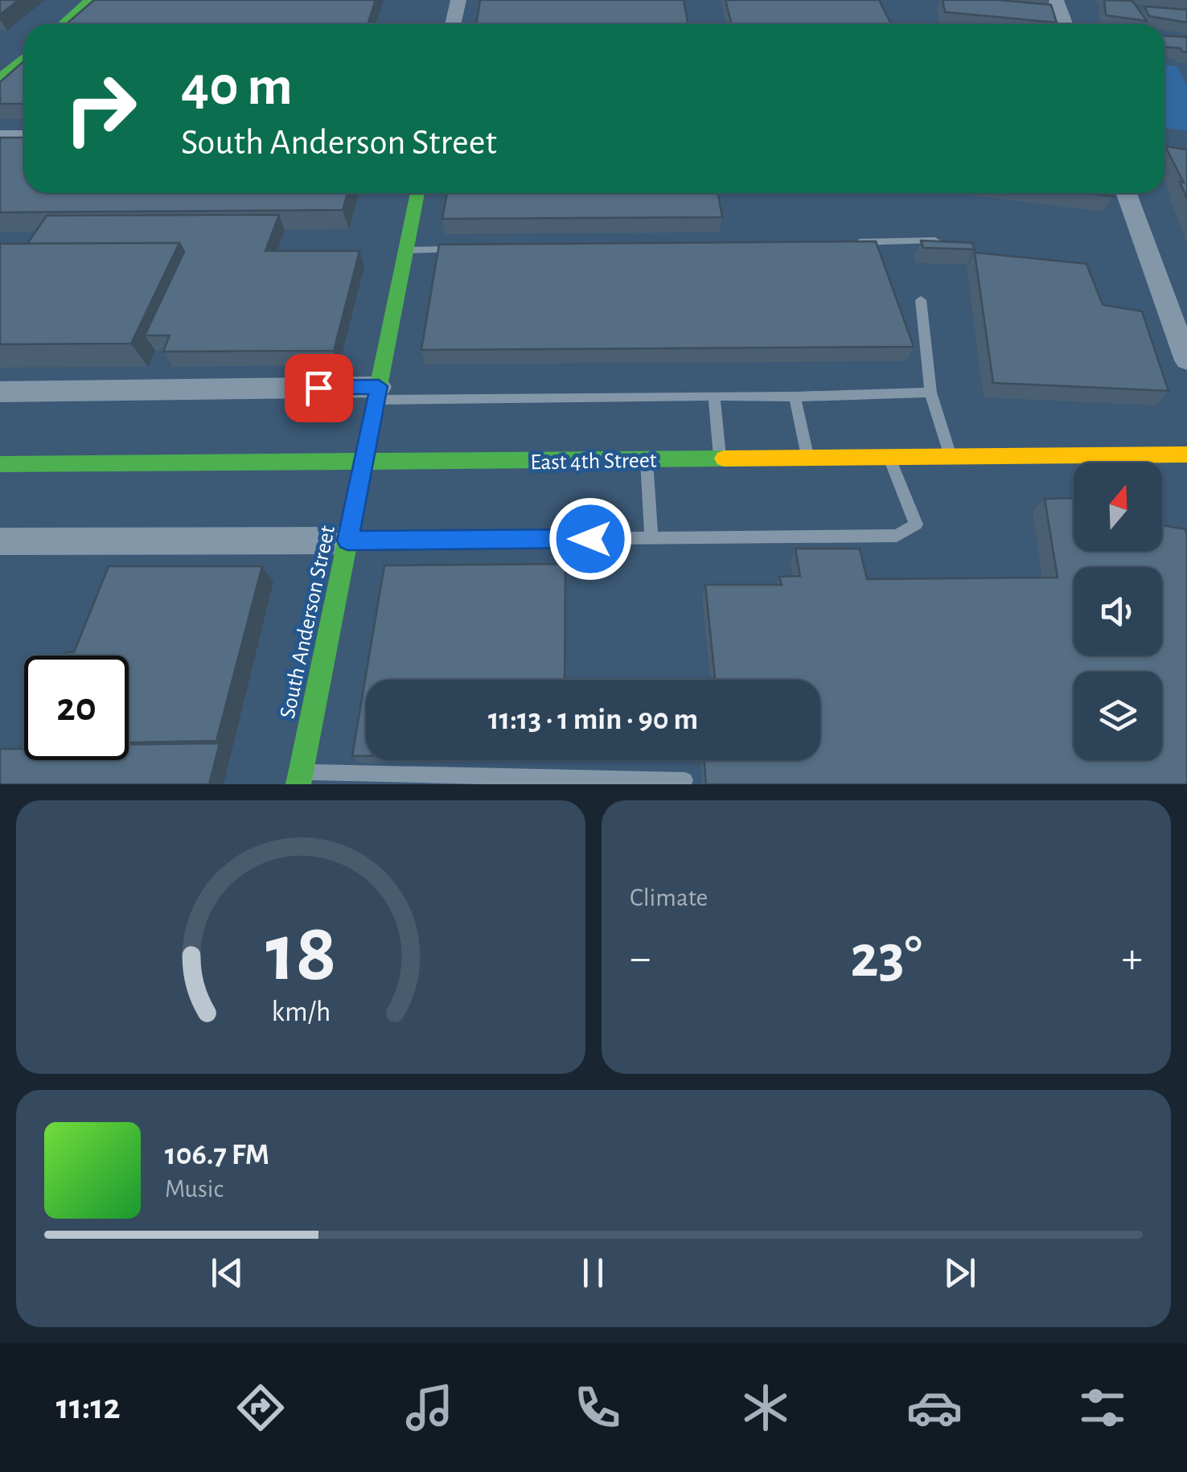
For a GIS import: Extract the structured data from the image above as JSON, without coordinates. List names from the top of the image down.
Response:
{
  "streets": {
    "main road": ["East 4th Street", "South Anderson Street"]
  },
  "crossings": [
    ["East 4th Street", "South Anderson Street"]
  ],
  "north": "top",
  "page": {
    "turn": ["40 m", "South Anderson Street"],
    "limit": "20",
    "trip": "11:13 · 1 min · 90 m",
    "tile": "Climate",
    "heat": ["−", "23°", "+"],
    "song": ["106.7 FM", "Music"],
    "tabs": "11:12",
    "gauge": ["18", "km/h"]
  }
}
